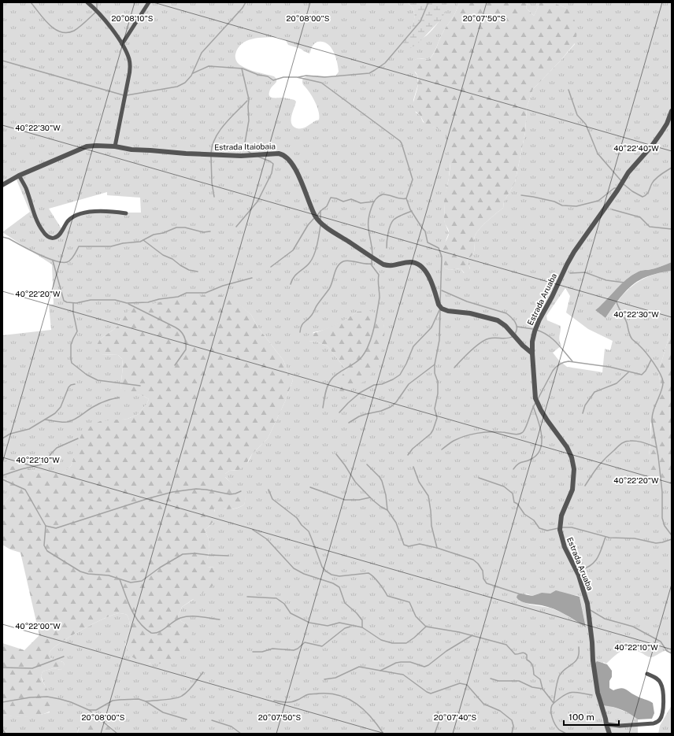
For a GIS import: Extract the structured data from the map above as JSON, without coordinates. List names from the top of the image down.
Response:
{
  "streets": {
    "street": ["Estrada Itaiobaia", "Estrada Aruaba"]
  },
  "crossings": [
    ["Estrada Itaiobaia", "Estrada Aruaba"]
  ],
  "scale_bar": "100 m",
  "coordinates": [
    "20°08'10\"S",
    "20°08'00\"S",
    "20°07'50\"S",
    "40°22'30\"W",
    "40°22'40\"W",
    "40°22'20\"W",
    "40°22'10\"W",
    "40°22'00\"W",
    "20°07'40\"S"
  ]
}
